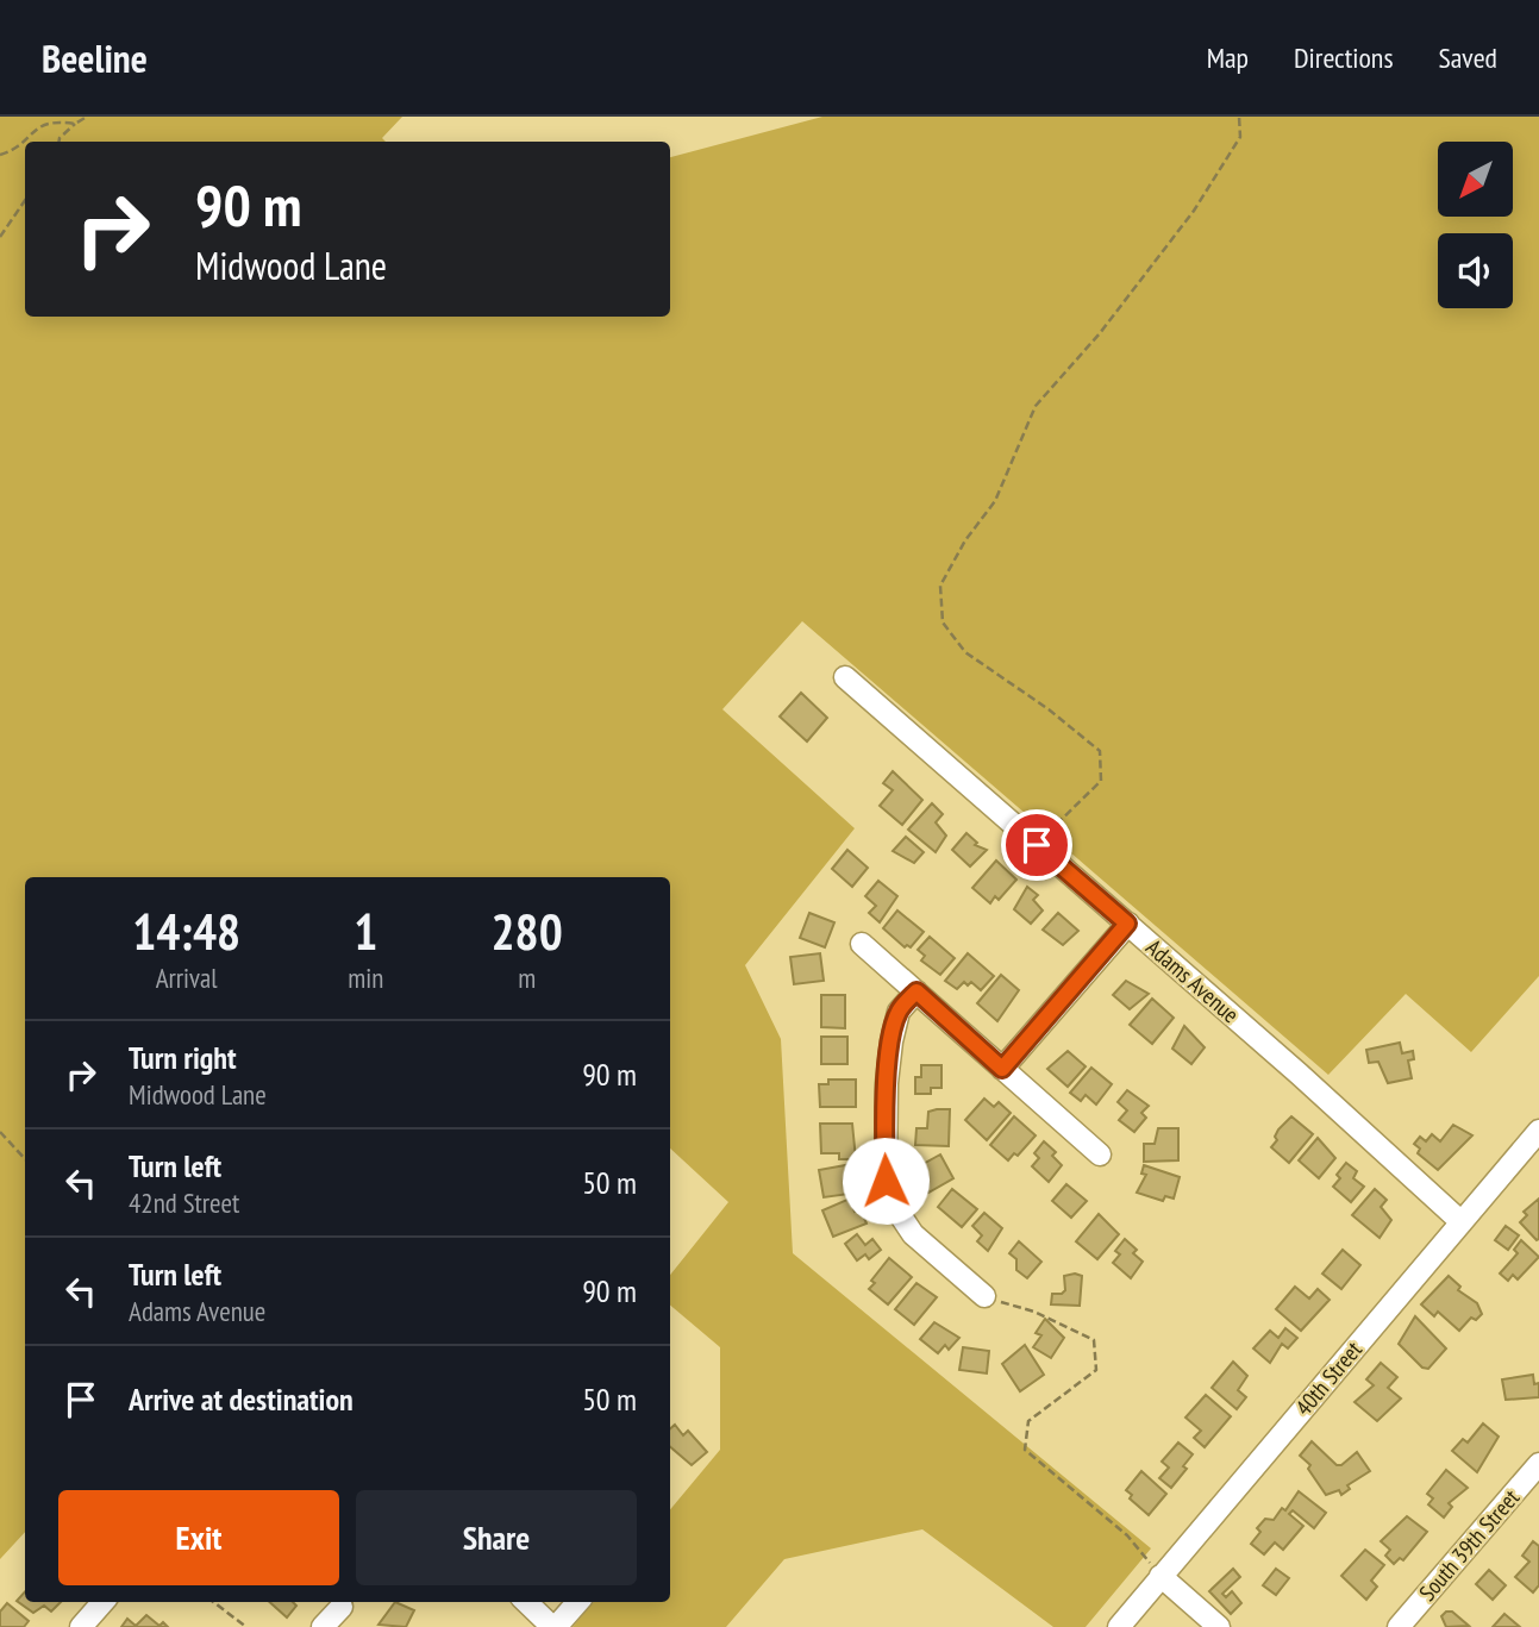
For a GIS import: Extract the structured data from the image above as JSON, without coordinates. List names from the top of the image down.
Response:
{
  "streets": {
    "street": ["Adams Avenue", "40th Street", "South 39th Street"]
  },
  "crossings": [
    ["Adams Avenue", "40th Street"]
  ],
  "north": "bottom left",
  "page": {
    "header": "Beeline",
    "nav": ["Map", "Directions", "Saved"],
    "turn": ["90 m", "Midwood Lane"],
    "eta": [
      "14:48",
      "Arrival",
      "1",
      "min",
      "280",
      "m"
    ],
    "list": [
      {
        "name": "Turn right",
        "note": "Midwood Lane",
        "value": "90 m"
      },
      {
        "name": "Turn left",
        "note": "42nd Street",
        "value": "50 m"
      },
      {
        "name": "Turn left",
        "note": "Adams Avenue",
        "value": "90 m"
      },
      {
        "name": "Arrive at destination",
        "value": "50 m"
      }
    ],
    "buttons": ["Exit", "Share"]
  }
}
